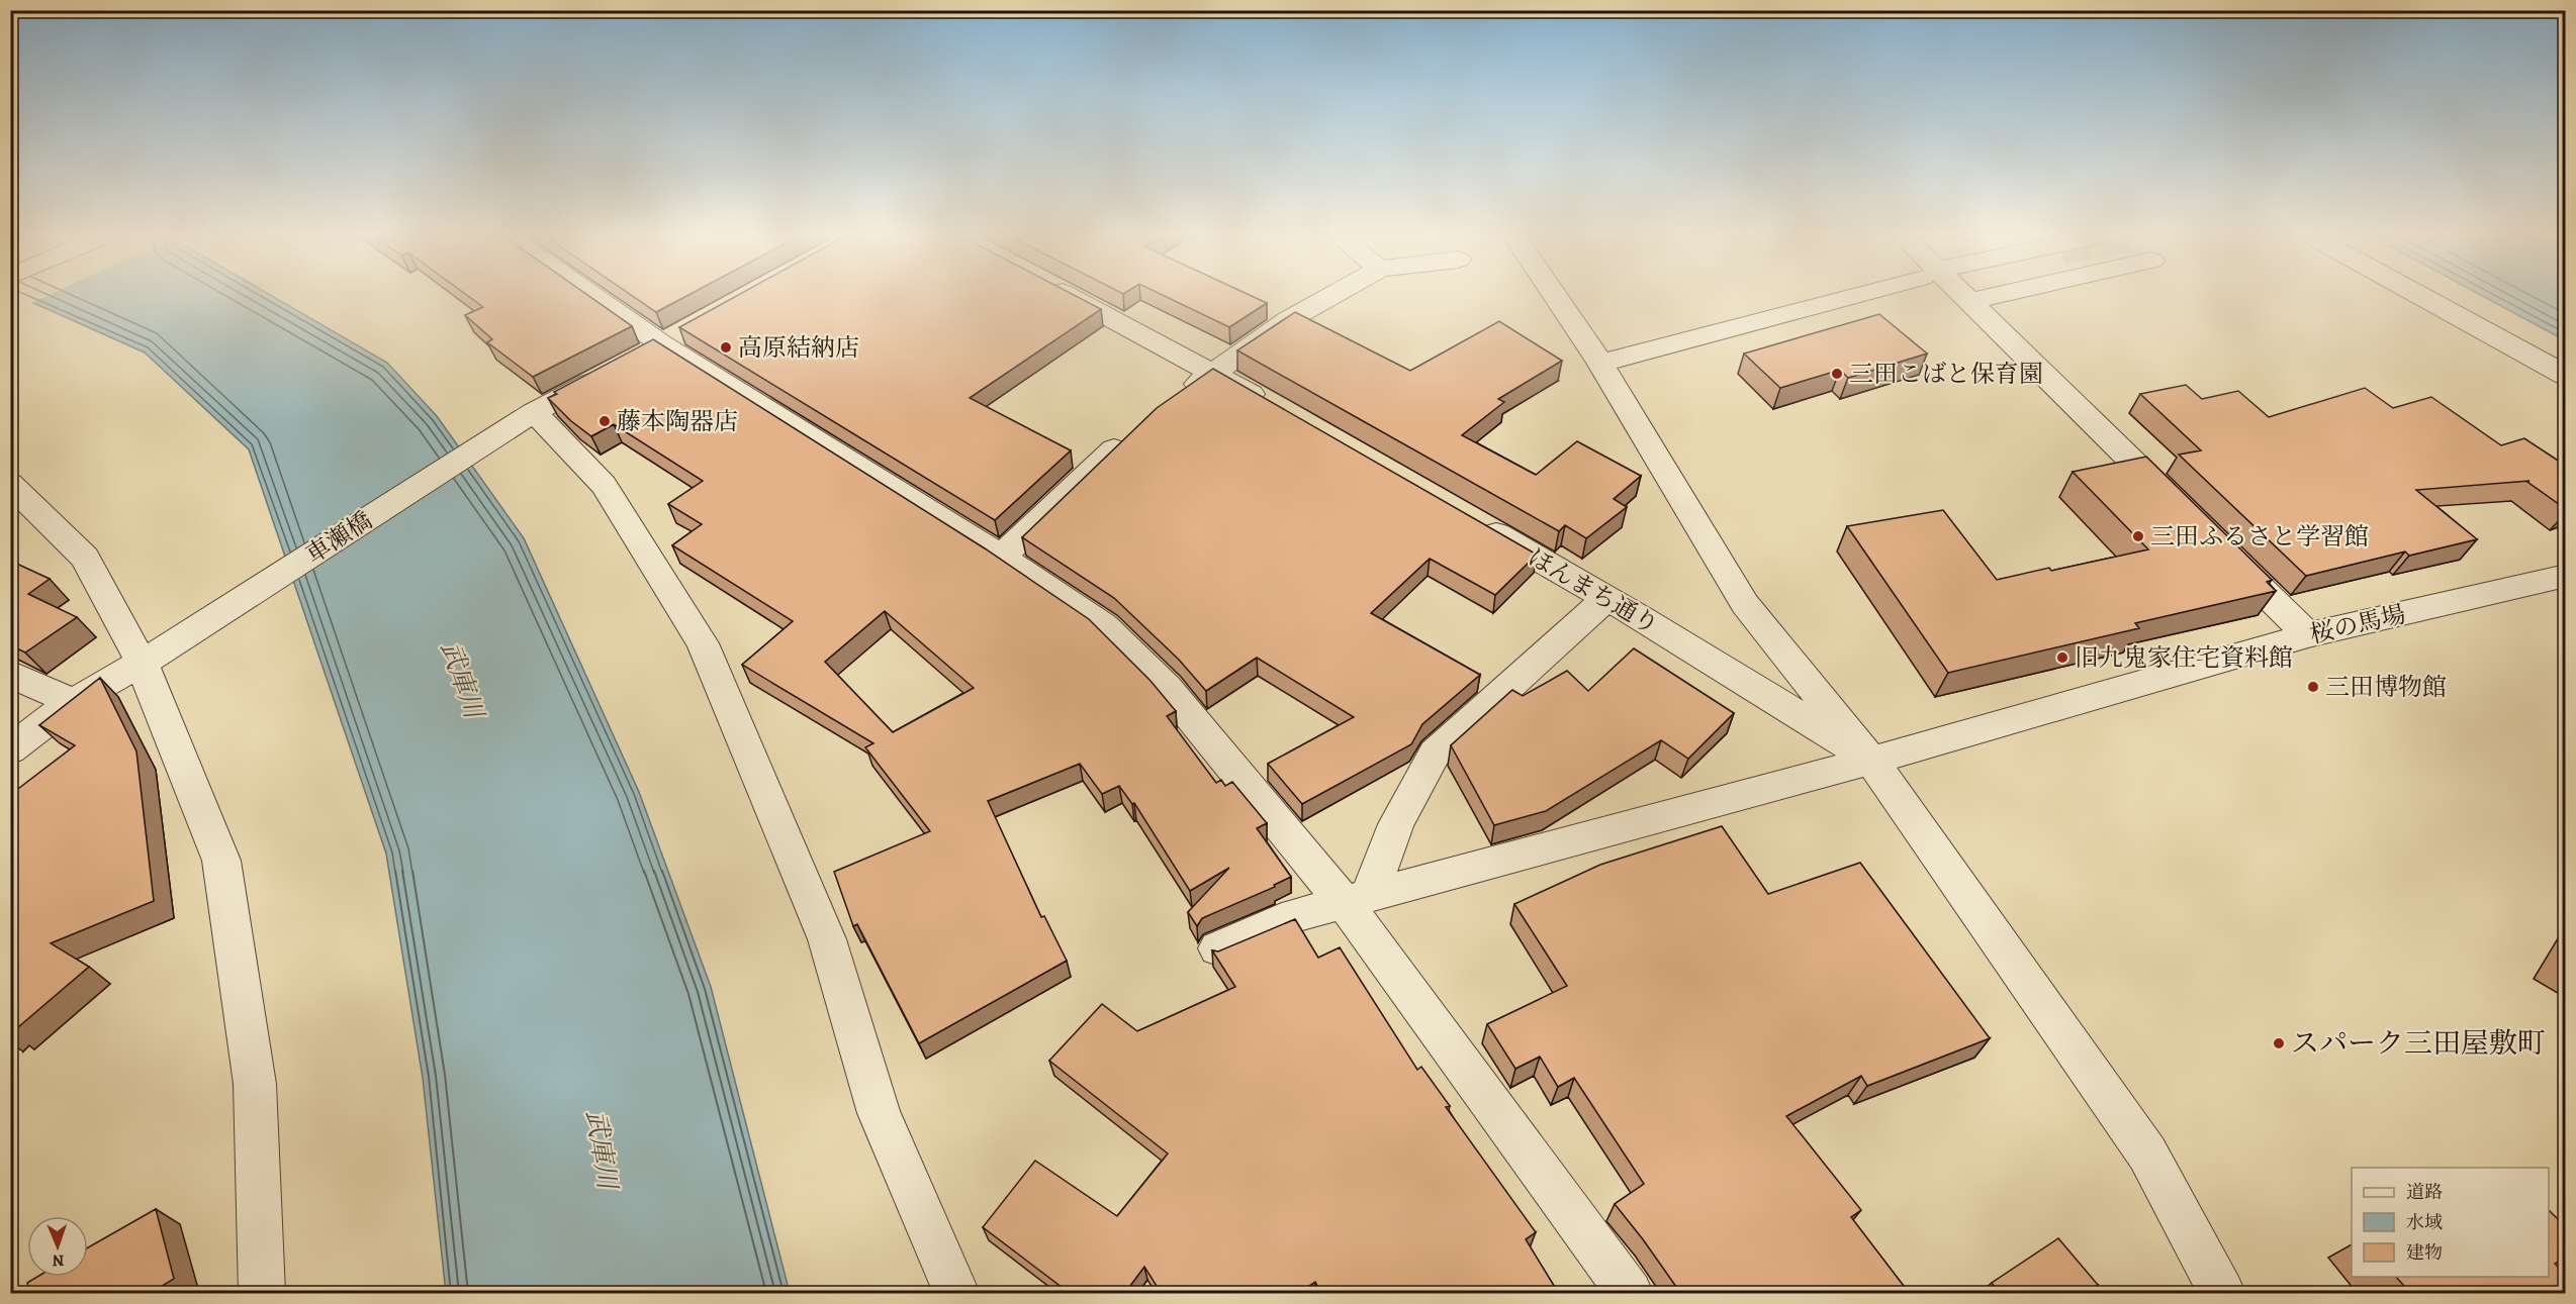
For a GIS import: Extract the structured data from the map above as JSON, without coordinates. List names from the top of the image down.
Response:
{
  "streets": {
    "street": ["車瀬橋", "ほんまち通り", "桜の馬場"]
  },
  "crossings": [
    ["ほんまち通り", "桜の馬場"]
  ],
  "water": ["武庫川"],
  "places": [
    "高原結納店",
    "三田こばと保育園",
    "藤本陶器店",
    "三田ふるさと学習館",
    "旧九鬼家住宅資料館",
    "三田博物館",
    "スパーク三田屋敷町"
  ],
  "legend": ["道路", "水域", "建物"],
  "north": "bottom"
}
